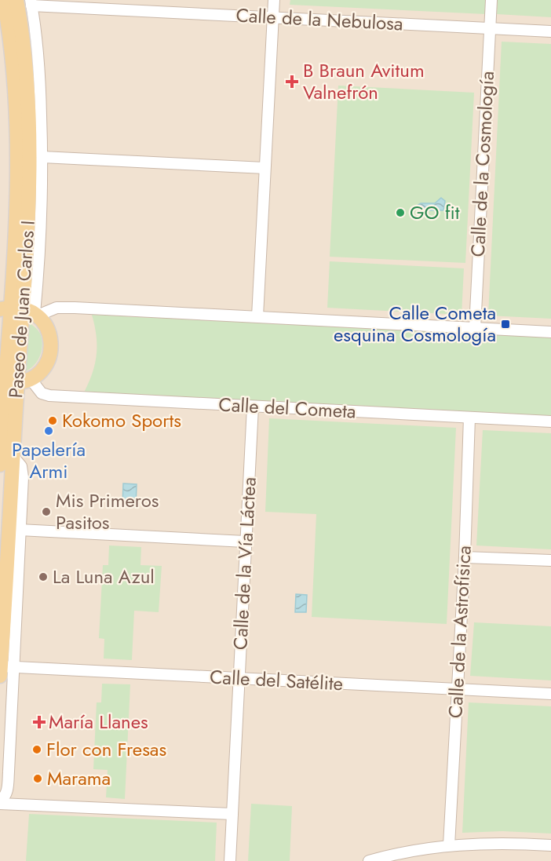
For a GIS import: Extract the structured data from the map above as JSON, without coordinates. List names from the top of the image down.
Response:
{
  "streets": {
    "main road": ["Paseo de Juan Carlos I"],
    "street": [
      "Calle de la Nebulosa",
      "Calle de la Cosmología",
      "Calle del Cometa",
      "Calle de la Vía Láctea",
      "Calle de la Astrofísica",
      "Calle del Satélite"
    ]
  },
  "crossings": [
    ["Calle de la Nebulosa", "Calle de la Cosmología"],
    ["Calle de la Nebulosa", "Paseo de Juan Carlos I"],
    ["Paseo de Juan Carlos I", "Calle del Cometa"],
    ["Paseo de Juan Carlos I", "Calle del Satélite"],
    ["Calle del Cometa", "Calle de la Vía Láctea"],
    ["Calle del Cometa", "Calle de la Astrofísica"],
    ["Calle de la Vía Láctea", "Calle del Satélite"],
    ["Calle de la Astrofísica", "Calle del Satélite"]
  ],
  "places": {
    "health": ["B Braun Avitum Valnefrón", "María Llanes"],
    "other": [
      "GO fit",
      "Kokomo Sports",
      "Papelería Armi",
      "Mis Primeros Pasitos",
      "La Luna Azul",
      "Flor con Fresas",
      "Marama"
    ],
    "transit": ["Calle Cometa esquina Cosmología"]
  }
}
